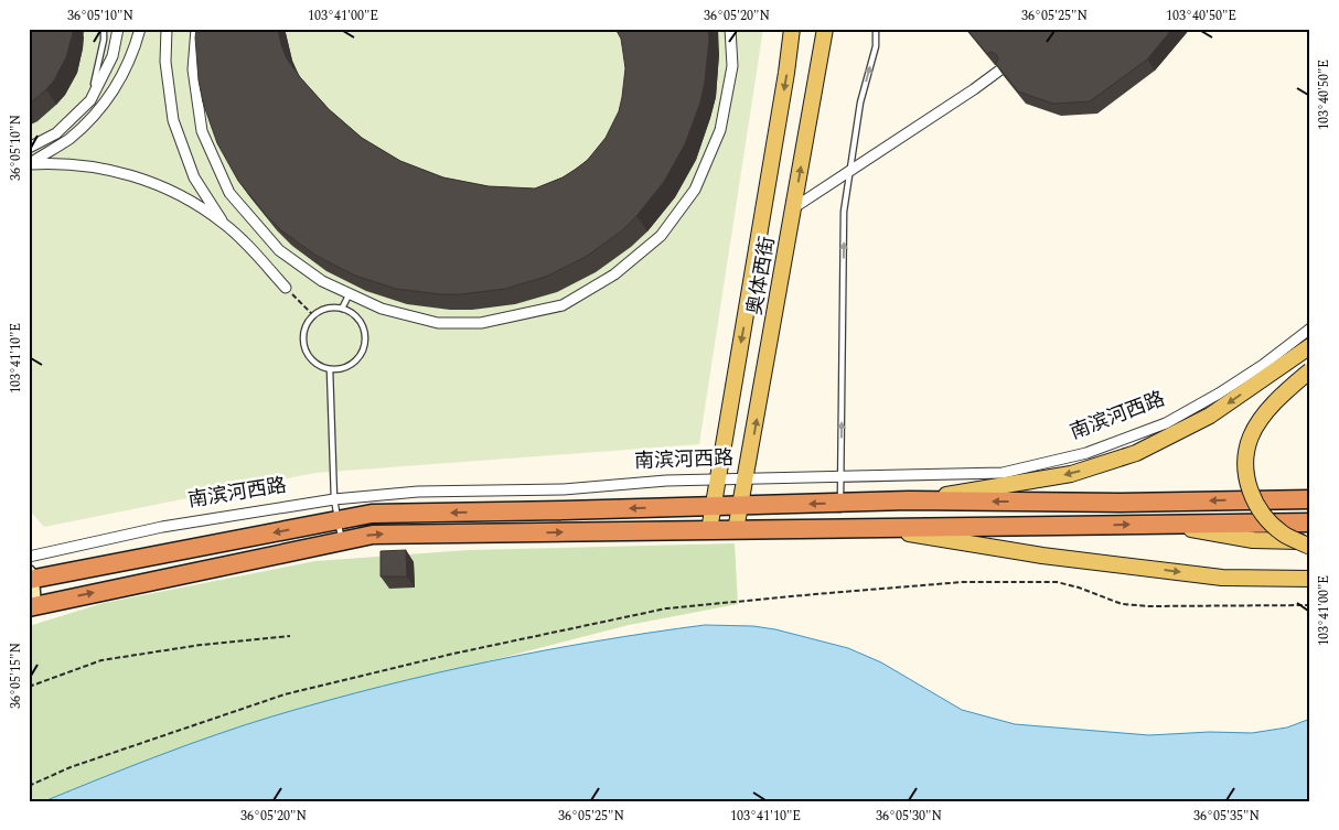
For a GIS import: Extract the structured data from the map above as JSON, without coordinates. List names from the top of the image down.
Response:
{
  "streets": {
    "main road": ["奥体西街"],
    "street": ["南滨河西路"]
  },
  "crossings": [
    ["奥体西街", "南滨河西路"]
  ],
  "coordinates": [
    "36°05'10\"N",
    "103°41'00\"E",
    "36°05'20\"N",
    "36°05'25\"N",
    "103°40'50\"E",
    "103°41'10\"E",
    "36°05'15\"N",
    "36°05'30\"N",
    "36°05'35\"N"
  ]
}
